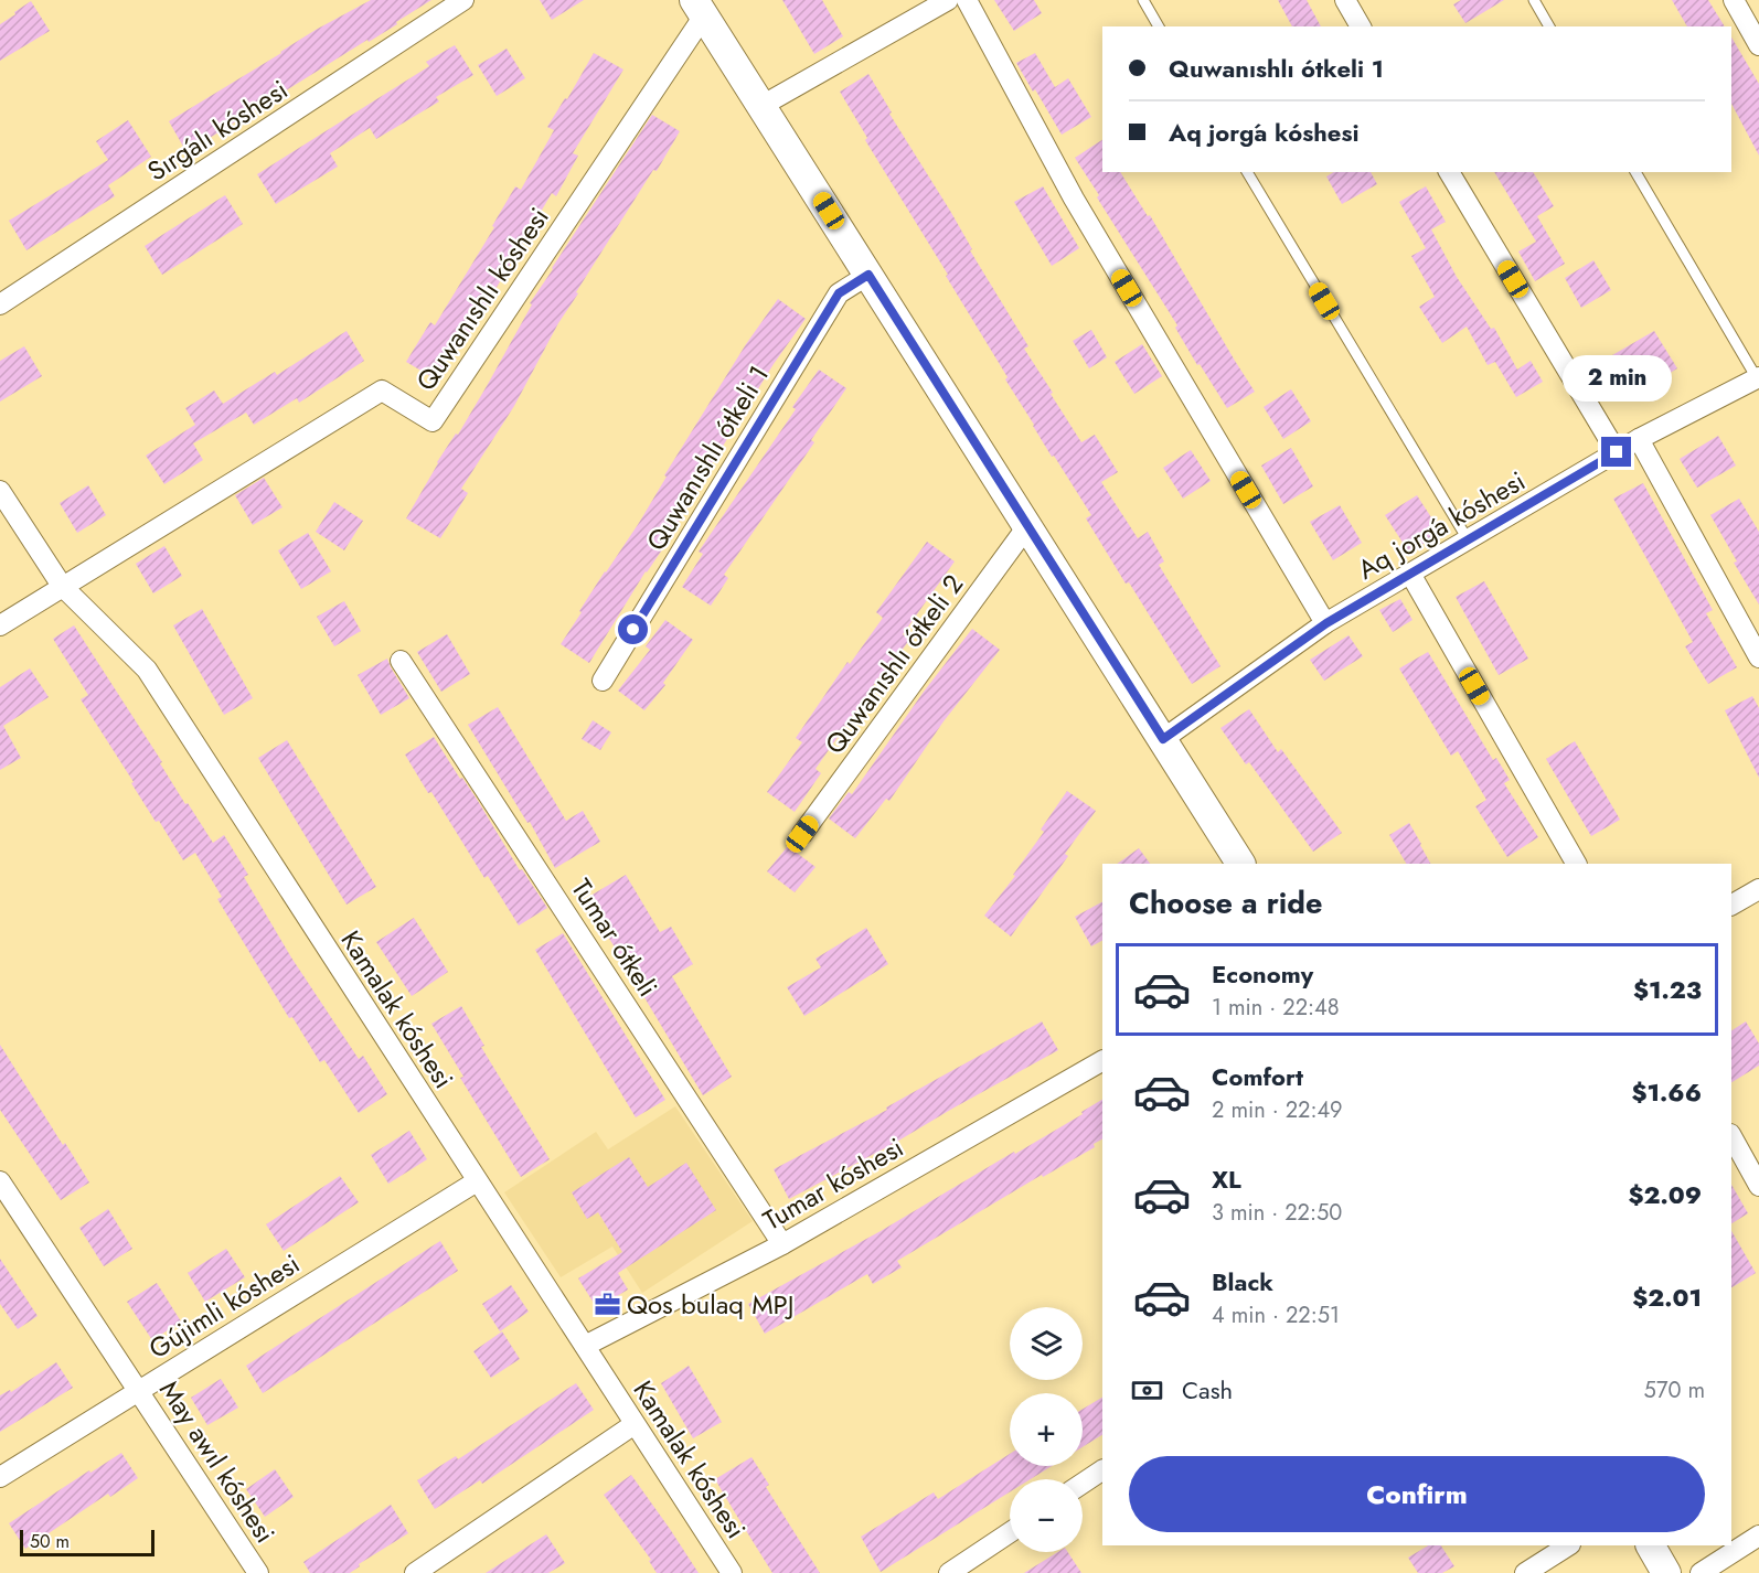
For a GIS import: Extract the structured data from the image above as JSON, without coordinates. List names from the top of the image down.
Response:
{
  "streets": {
    "street": [
      "Sırǵalı kóshesi",
      "Quwanıshlı kóshesi",
      "Quwanıshlı ótkeli 1",
      "Aq jorǵa kóshesi",
      "Quwanıshlı ótkeli 2",
      "Tumar ótkeli",
      "Kamalak kóshesi",
      "Tumar kóshesi",
      "Gújimli kóshesi",
      "May awıl kóshesi"
    ]
  },
  "crossings": [
    ["Quwanıshlı kóshesi", "Kamalak kóshesi"],
    ["Tumar ótkeli", "Tumar kóshesi"],
    ["Kamalak kóshesi", "Tumar kóshesi"],
    ["Kamalak kóshesi", "Gújimli kóshesi"],
    ["Gújimli kóshesi", "May awıl kóshesi"]
  ],
  "places": {
    "office": ["Qos bulaq MPJ"]
  },
  "scale_bar": "50 m",
  "page": {
    "banner": ["Quwanıshlı ótkeli 1", "Aq jorǵa kóshesi"],
    "bubble": "2 min",
    "heading": "Choose a ride",
    "list": [
      {
        "name": "Economy",
        "note": "1 min · 22:48",
        "value": "$1.23"
      },
      {
        "name": "Comfort",
        "note": "2 min · 22:49",
        "value": "$1.66"
      },
      {
        "name": "XL",
        "note": "3 min · 22:50",
        "value": "$2.09"
      },
      {
        "name": "Black",
        "note": "4 min · 22:51",
        "value": "$2.01"
      }
    ],
    "map_buttons": ["+", "−"],
    "pay": ["Cash", "570 m"],
    "buttons": "Confirm",
    "scale": "50 m"
  }
}
